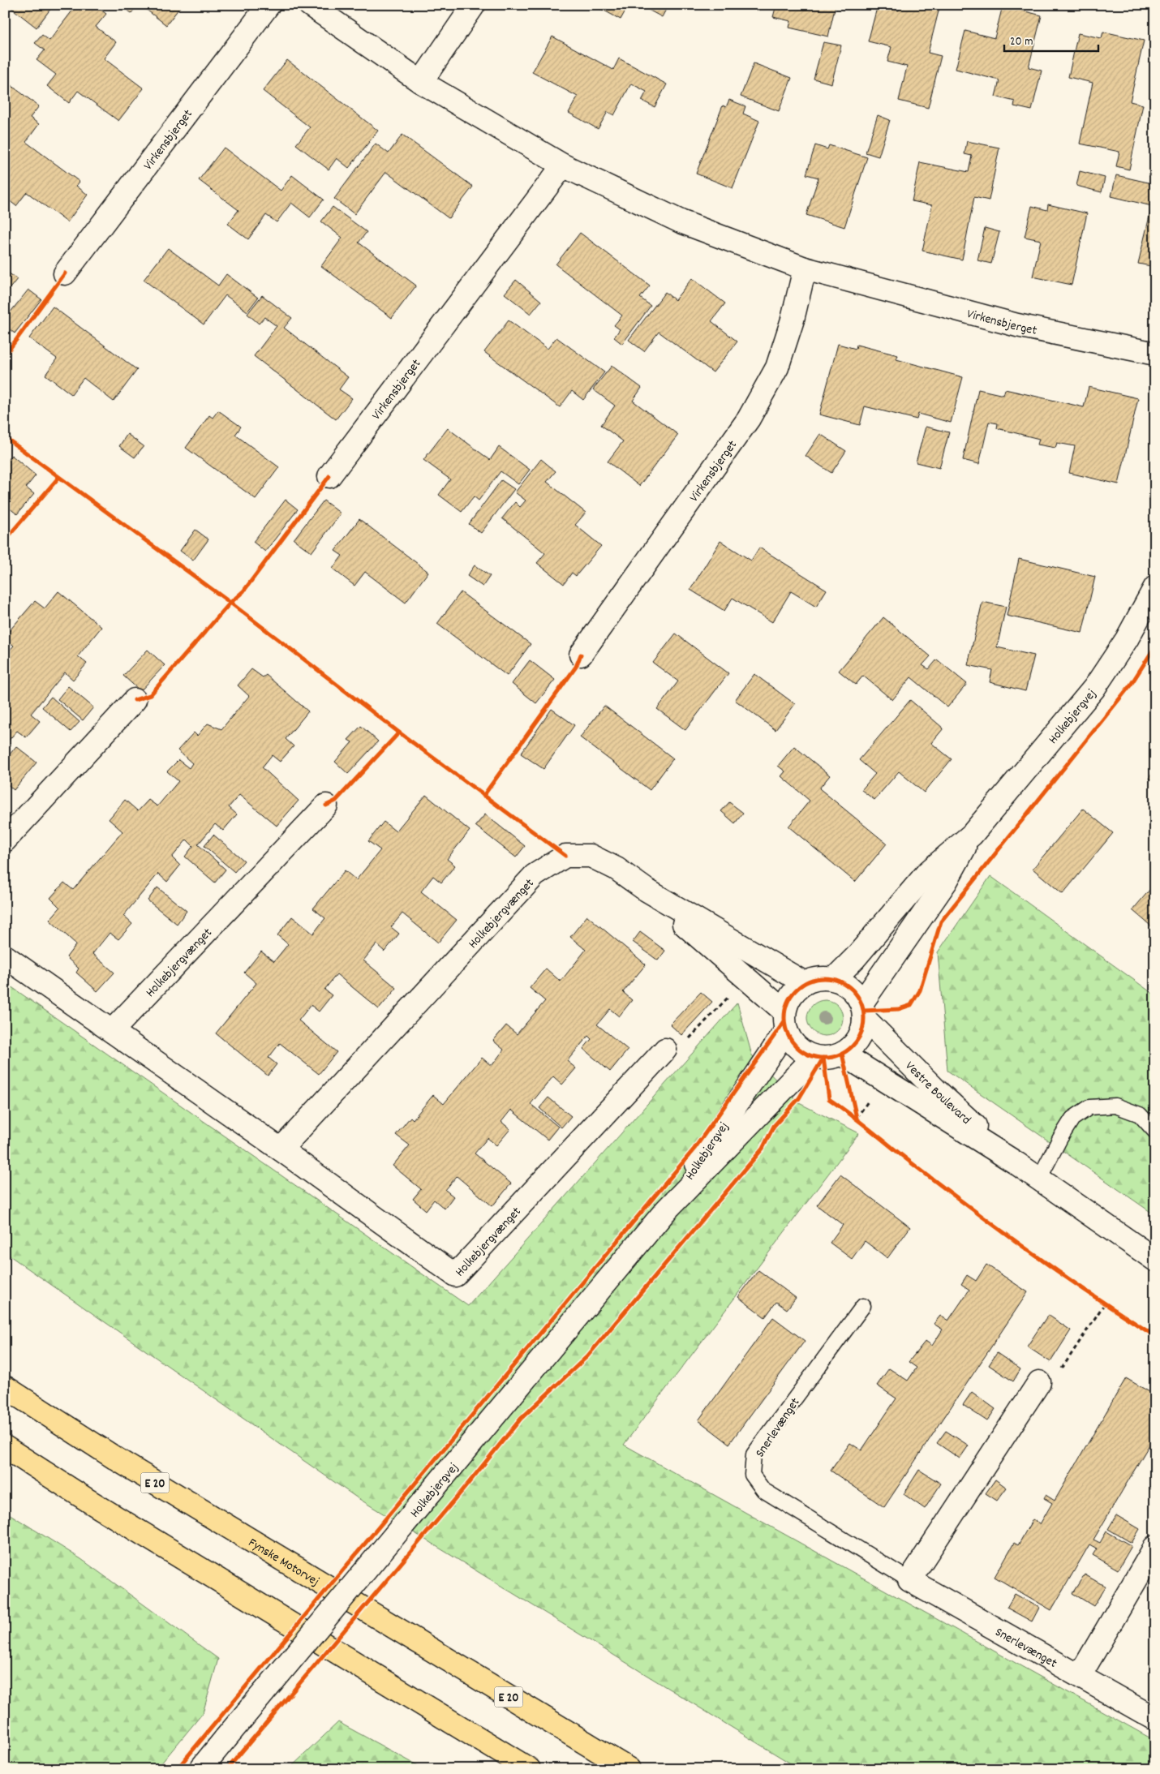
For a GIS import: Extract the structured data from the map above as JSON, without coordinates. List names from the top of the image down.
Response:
{
  "streets": {
    "highway": ["E 20", "Fynske Motorvej"],
    "street": [
      "Virkensbjerget",
      "Holkebjergvej",
      "Holkebjergvænget",
      "Vestre Boulevard",
      "Snerlevænget"
    ]
  },
  "crossings": [
    ["Holkebjergvej", "Holkebjergvænget"],
    ["Holkebjergvej", "Vestre Boulevard"],
    ["Holkebjergvænget", "Vestre Boulevard"]
  ],
  "scale_bar": "20 m"
}
